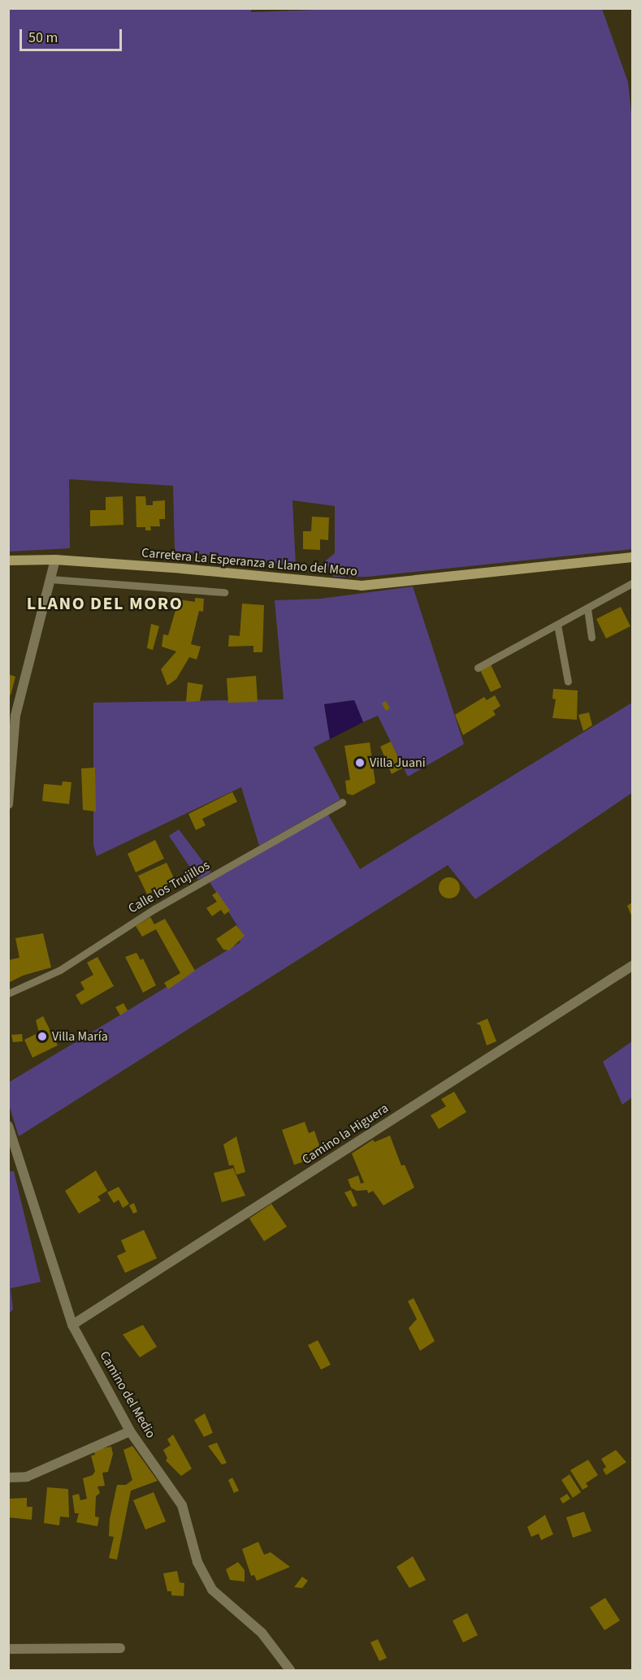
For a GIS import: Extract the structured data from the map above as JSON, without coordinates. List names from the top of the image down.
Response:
{
  "streets": {
    "main road": ["Carretera La Esperanza a Llano del Moro"],
    "street": ["Camino la Higuera", "Camino del Medio"],
    "lane": ["Calle los Trujillos"]
  },
  "crossings": [
    ["Camino la Higuera", "Camino del Medio"]
  ],
  "districts": ["LLANO DEL MORO"],
  "places": ["Villa Juani", "Villa María"],
  "scale_bar": "50 m"
}
